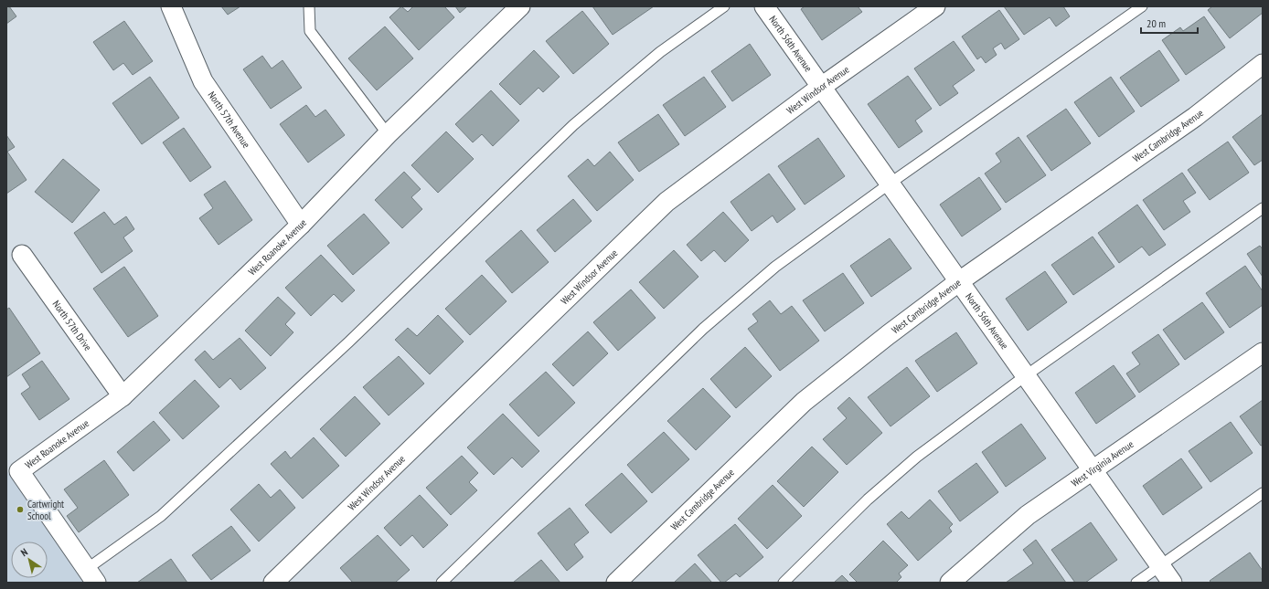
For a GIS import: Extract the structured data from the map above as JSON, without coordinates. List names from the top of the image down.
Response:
{
  "streets": {
    "street": [
      "North 56th Avenue",
      "West Windsor Avenue",
      "North 57th Avenue",
      "West Cambridge Avenue",
      "West Roanoke Avenue",
      "North 57th Drive",
      "West Virginia Avenue"
    ]
  },
  "crossings": [
    ["North 56th Avenue", "West Windsor Avenue"],
    ["North 56th Avenue", "West Cambridge Avenue"],
    ["North 56th Avenue", "West Virginia Avenue"],
    ["North 57th Avenue", "West Roanoke Avenue"],
    ["West Roanoke Avenue", "North 57th Drive"]
  ],
  "places": ["Cartwright School"],
  "scale_bar": "20 m",
  "north": "top left"
}
